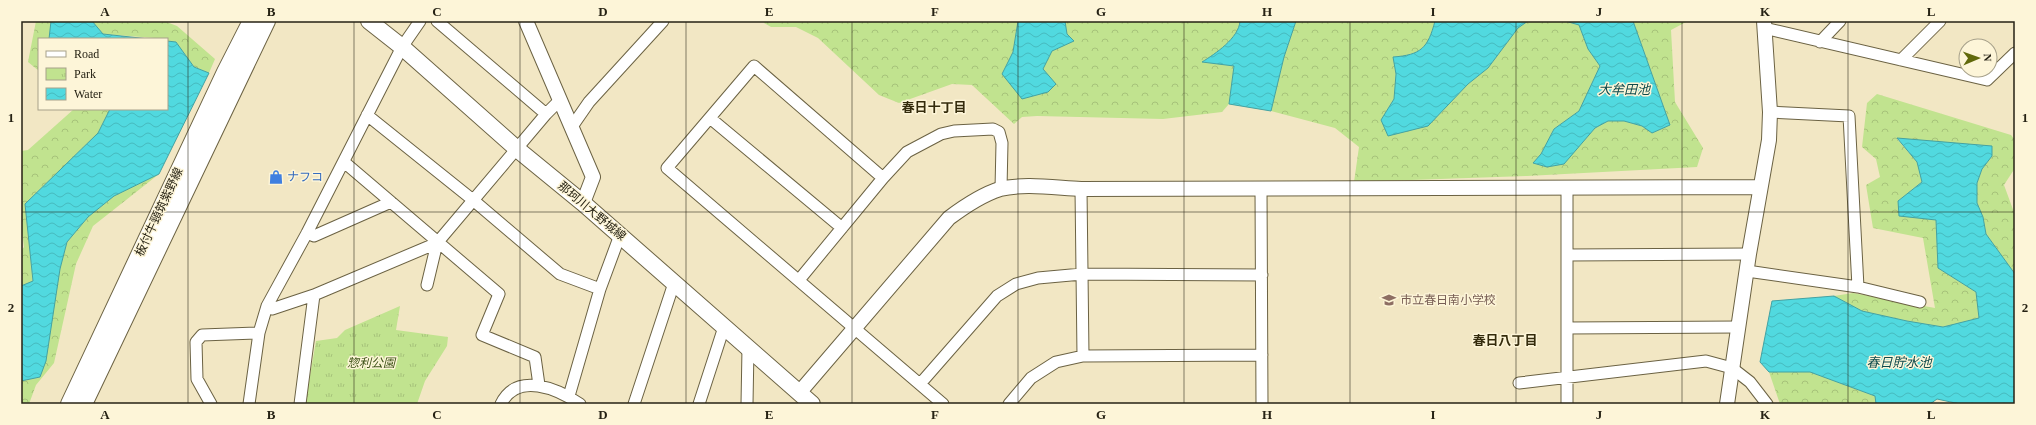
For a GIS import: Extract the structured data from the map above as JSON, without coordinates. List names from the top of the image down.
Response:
{
  "streets": {
    "main road": ["那珂川大野城線", "板付牛頸筑紫野線"]
  },
  "districts": ["春日十丁目", "春日八丁目"],
  "water": ["大牟田池", "春日貯水池"],
  "parks": ["惣利公園"],
  "places": {
    "shop": ["ナフコ"],
    "school or university": ["市立春日南小学校"]
  },
  "legend": ["Road", "Park", "Water"],
  "north": "right",
  "grid": {
    "columns": [
      "A",
      "B",
      "C",
      "D",
      "E",
      "F",
      "G",
      "H",
      "I",
      "J",
      "K",
      "L"
    ],
    "rows": ["1", "2"]
  }
}
